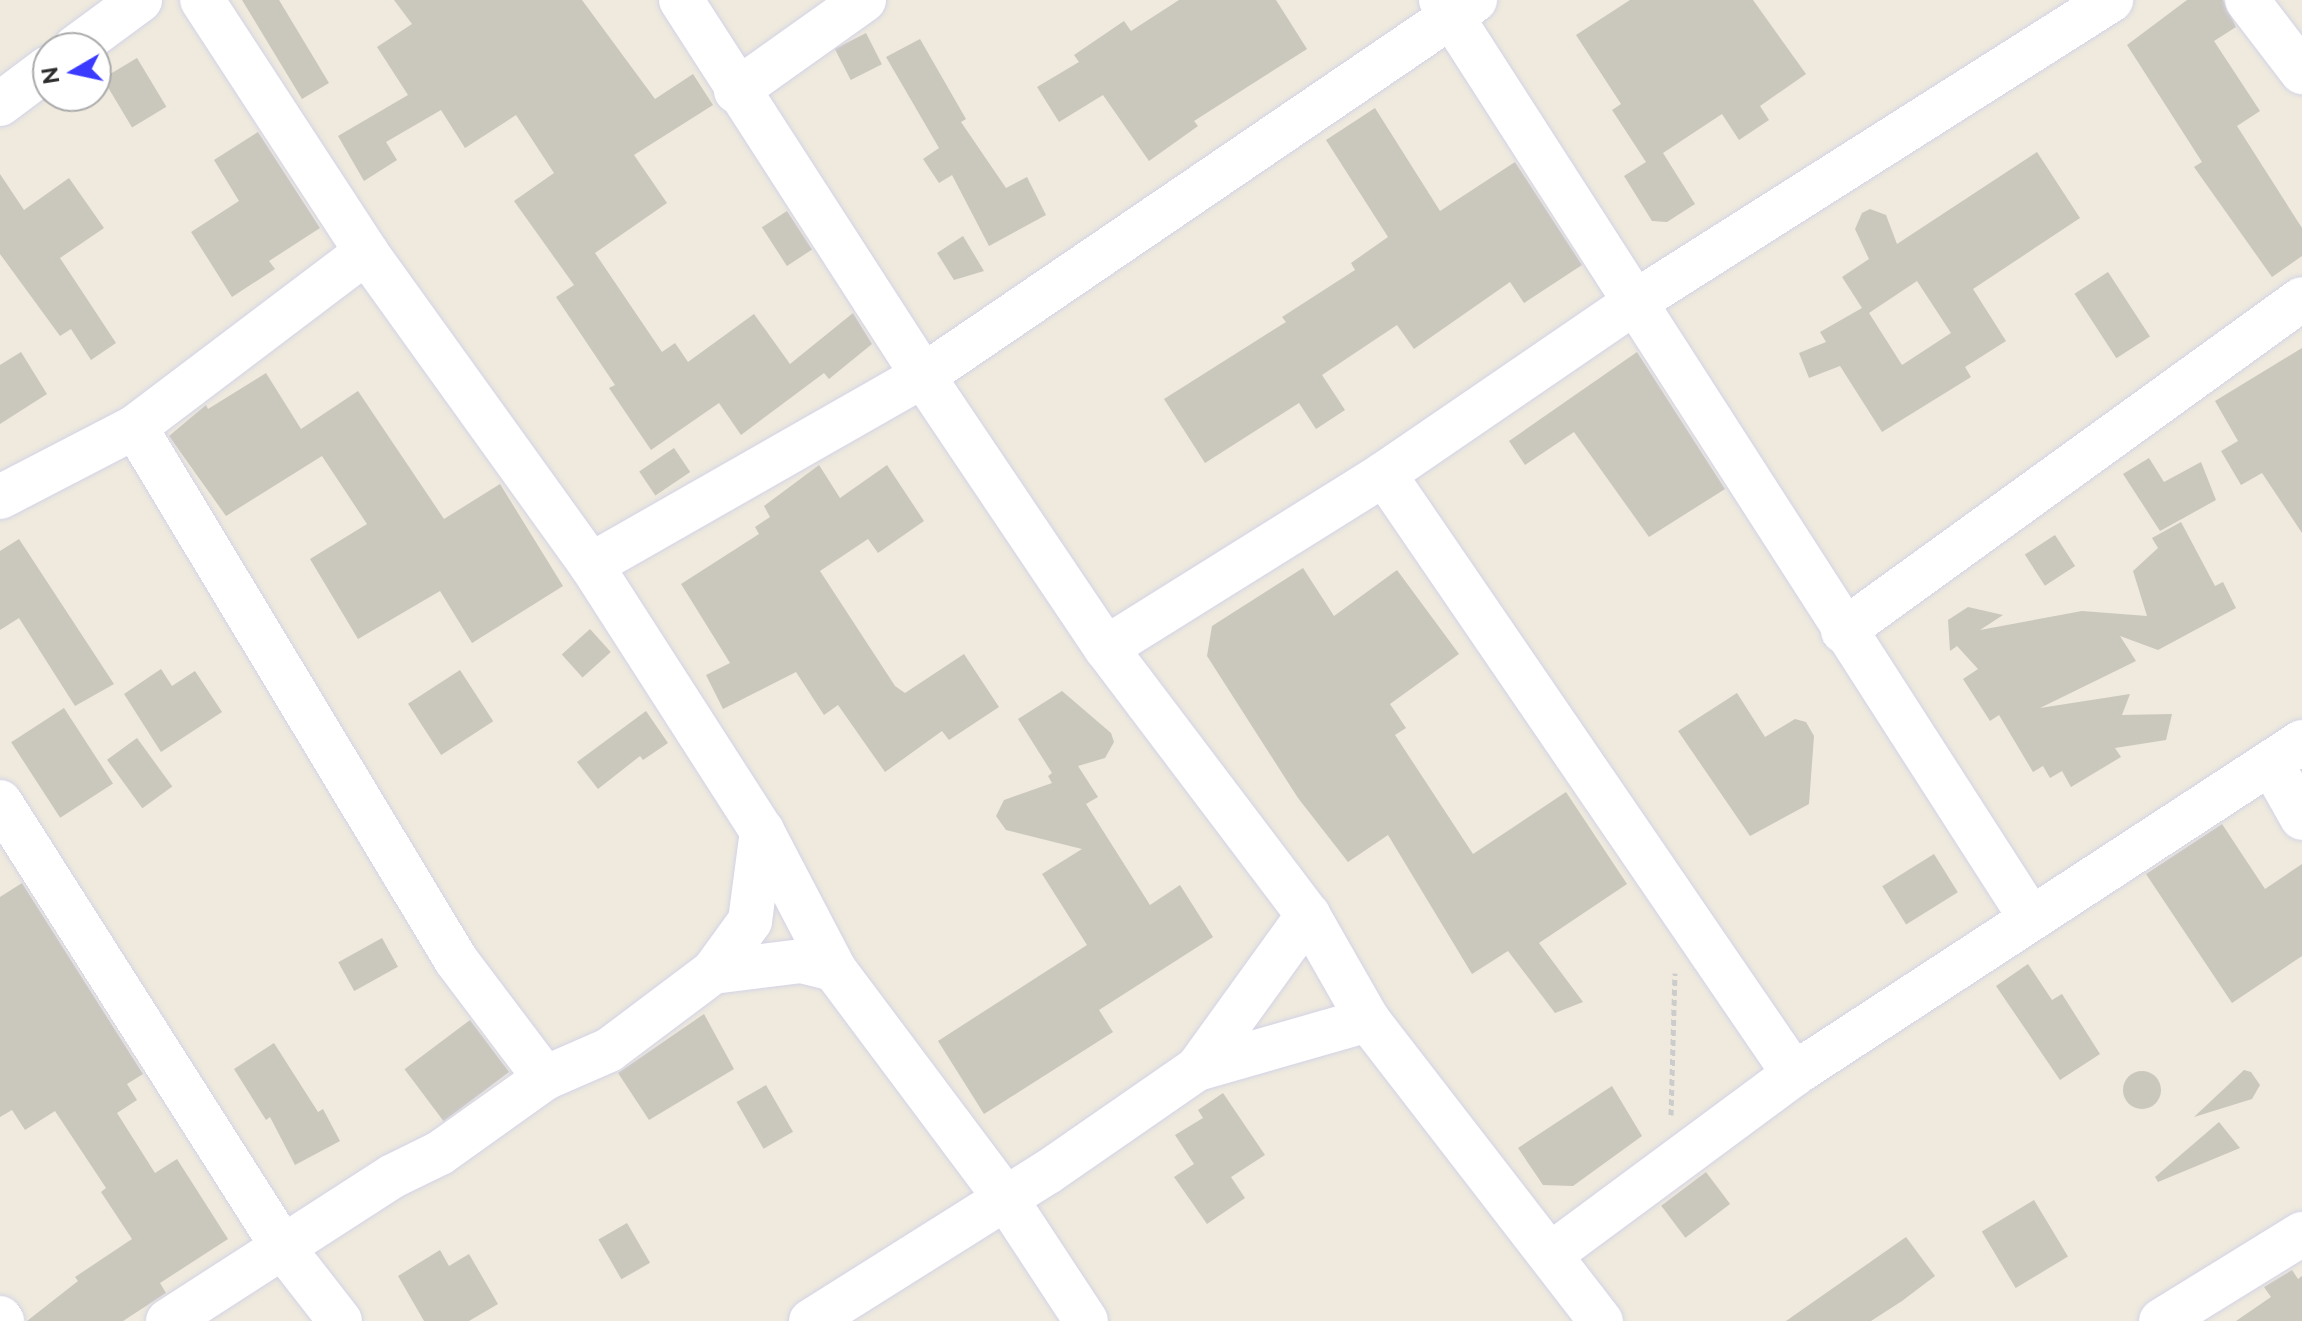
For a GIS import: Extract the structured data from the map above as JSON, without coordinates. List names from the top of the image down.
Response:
{
  "north": "left"
}
